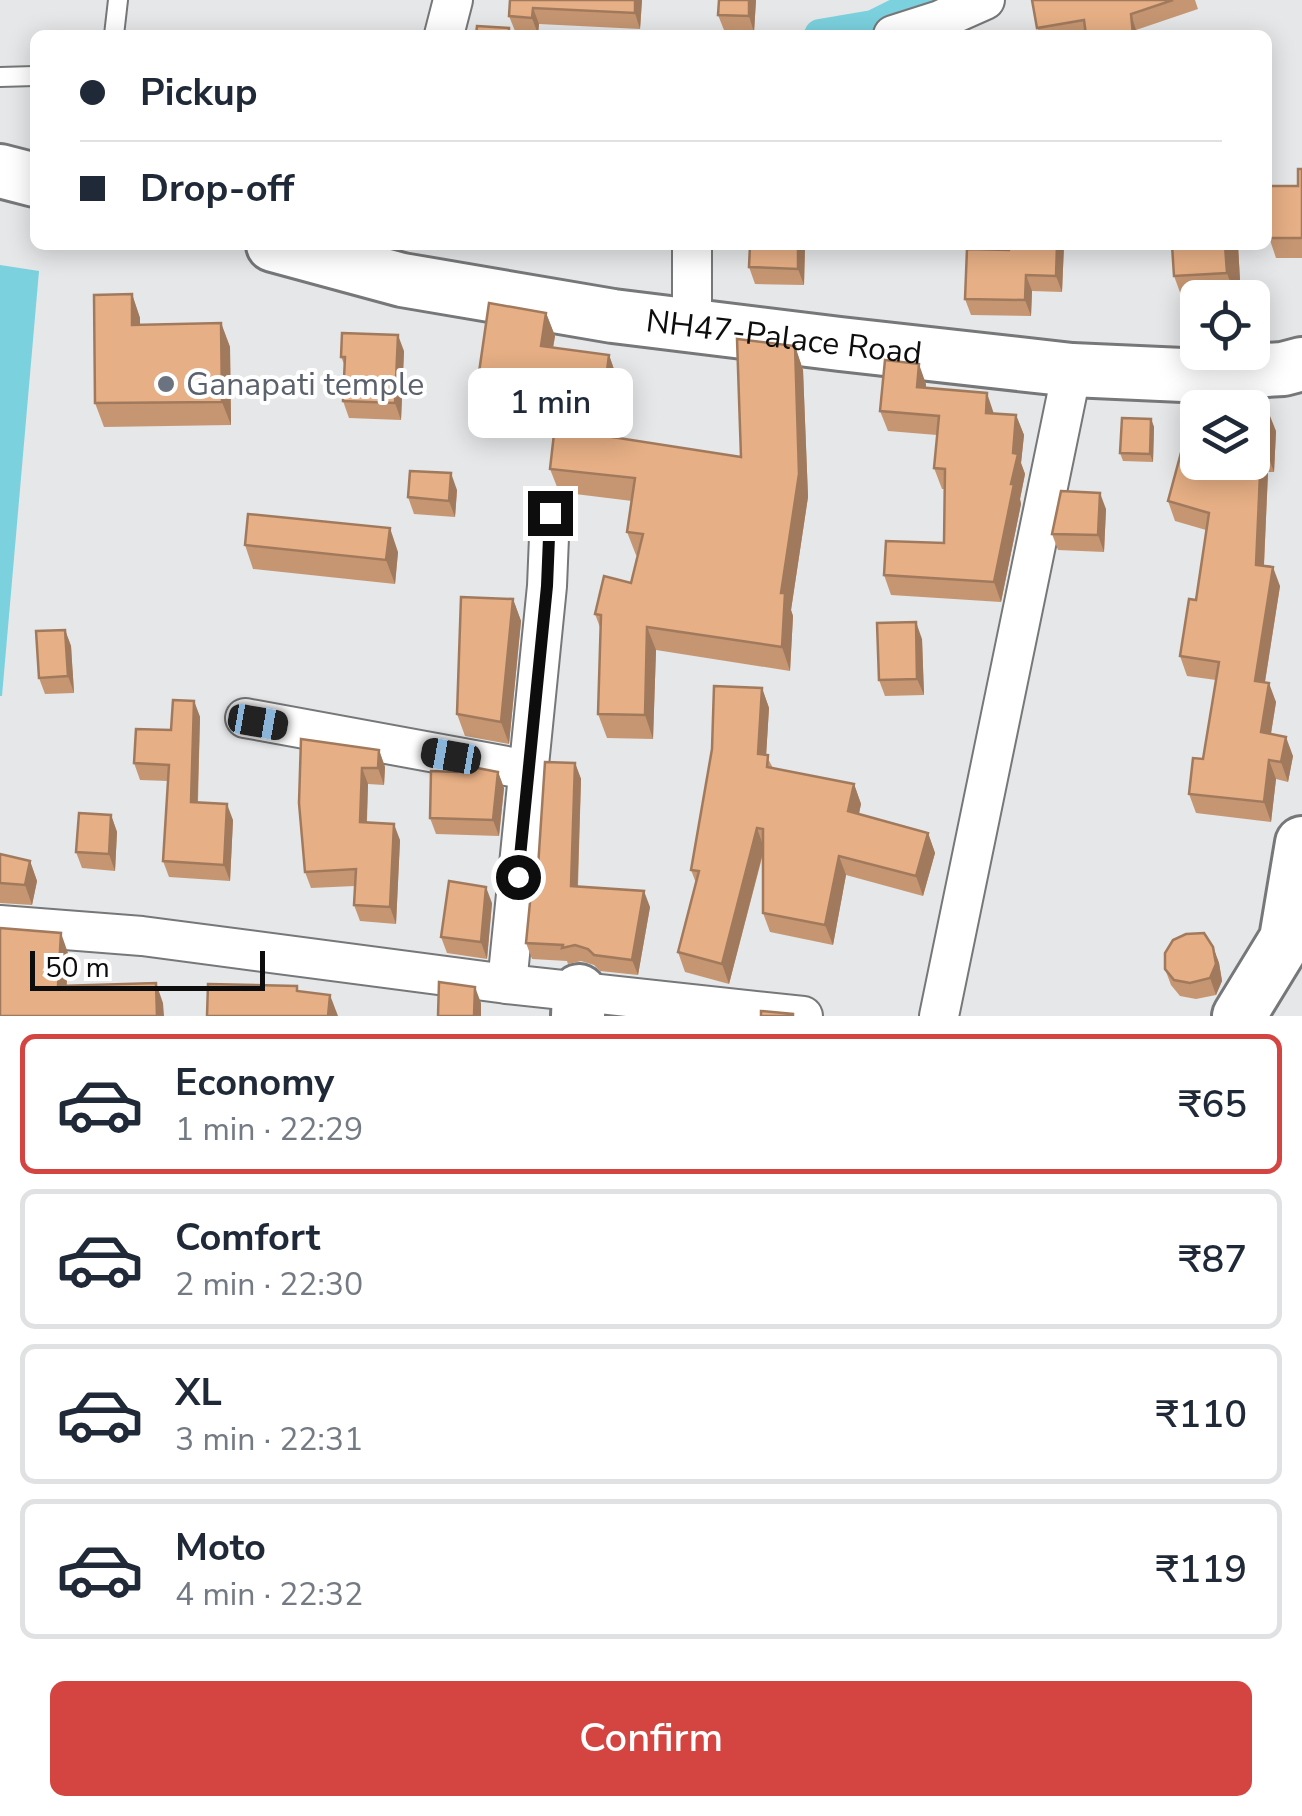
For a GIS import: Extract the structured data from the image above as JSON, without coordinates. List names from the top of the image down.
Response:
{
  "streets": {
    "main road": ["NH47-Palace Road"]
  },
  "places": ["Ganapati temple"],
  "scale_bar": "50 m",
  "page": {
    "banner": ["Pickup", "Drop-off"],
    "bubble": "1 min",
    "scale": "50 m",
    "list": [
      {
        "name": "Economy",
        "note": "1 min · 22:29",
        "value": "₹65"
      },
      {
        "name": "Comfort",
        "note": "2 min · 22:30",
        "value": "₹87"
      },
      {
        "name": "XL",
        "note": "3 min · 22:31",
        "value": "₹110"
      },
      {
        "name": "Moto",
        "note": "4 min · 22:32",
        "value": "₹119"
      }
    ],
    "buttons": "Confirm"
  }
}
